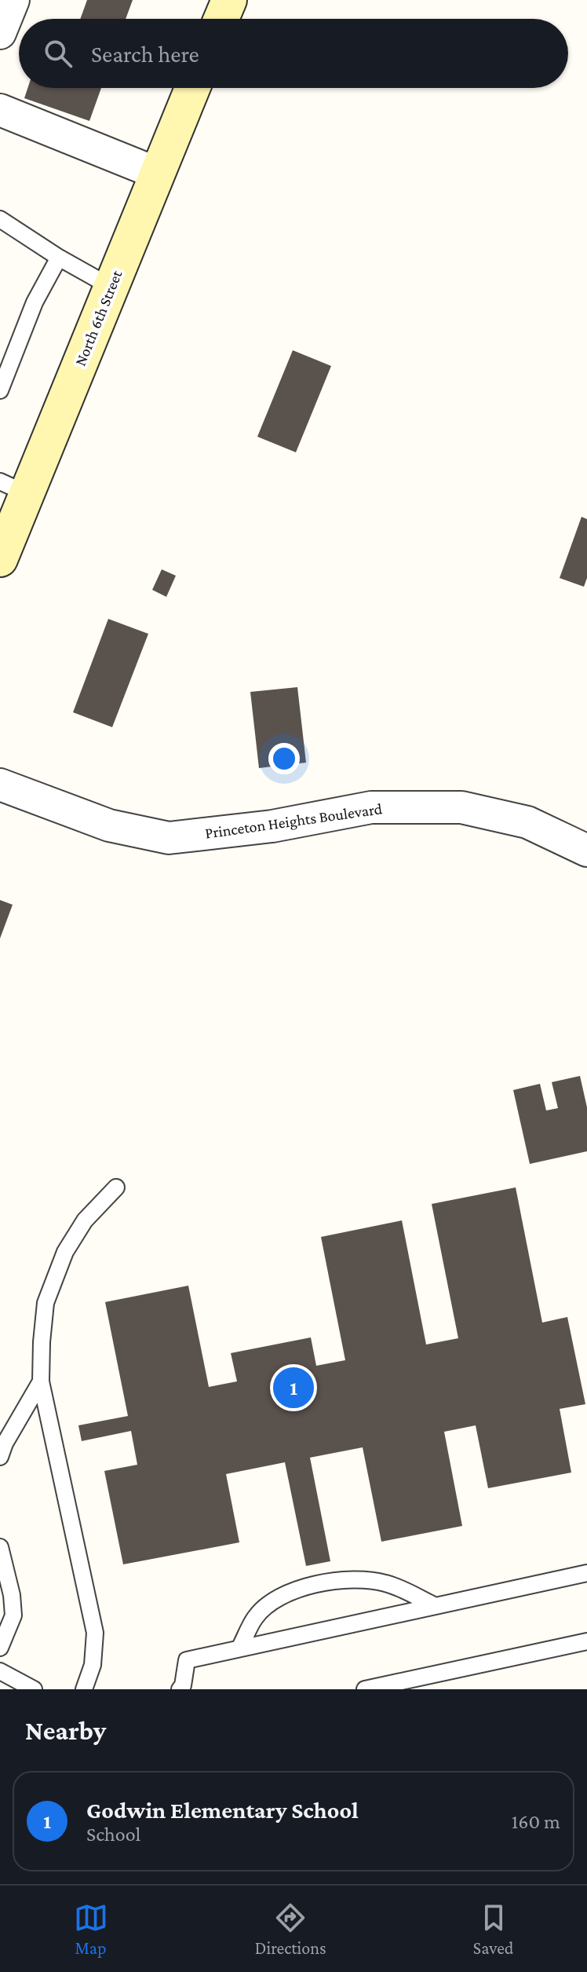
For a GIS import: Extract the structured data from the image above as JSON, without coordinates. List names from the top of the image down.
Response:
{
  "streets": {
    "main road": ["North 6th Street"],
    "street": ["Princeton Heights Boulevard"]
  },
  "page": {
    "search": "Search here",
    "pins": "1",
    "heading": "Nearby",
    "list": [
      {
        "mark": "1",
        "name": "Godwin Elementary School",
        "note": "School",
        "value": "160 m"
      }
    ],
    "nav": ["Map", "Directions", "Saved"]
  }
}
